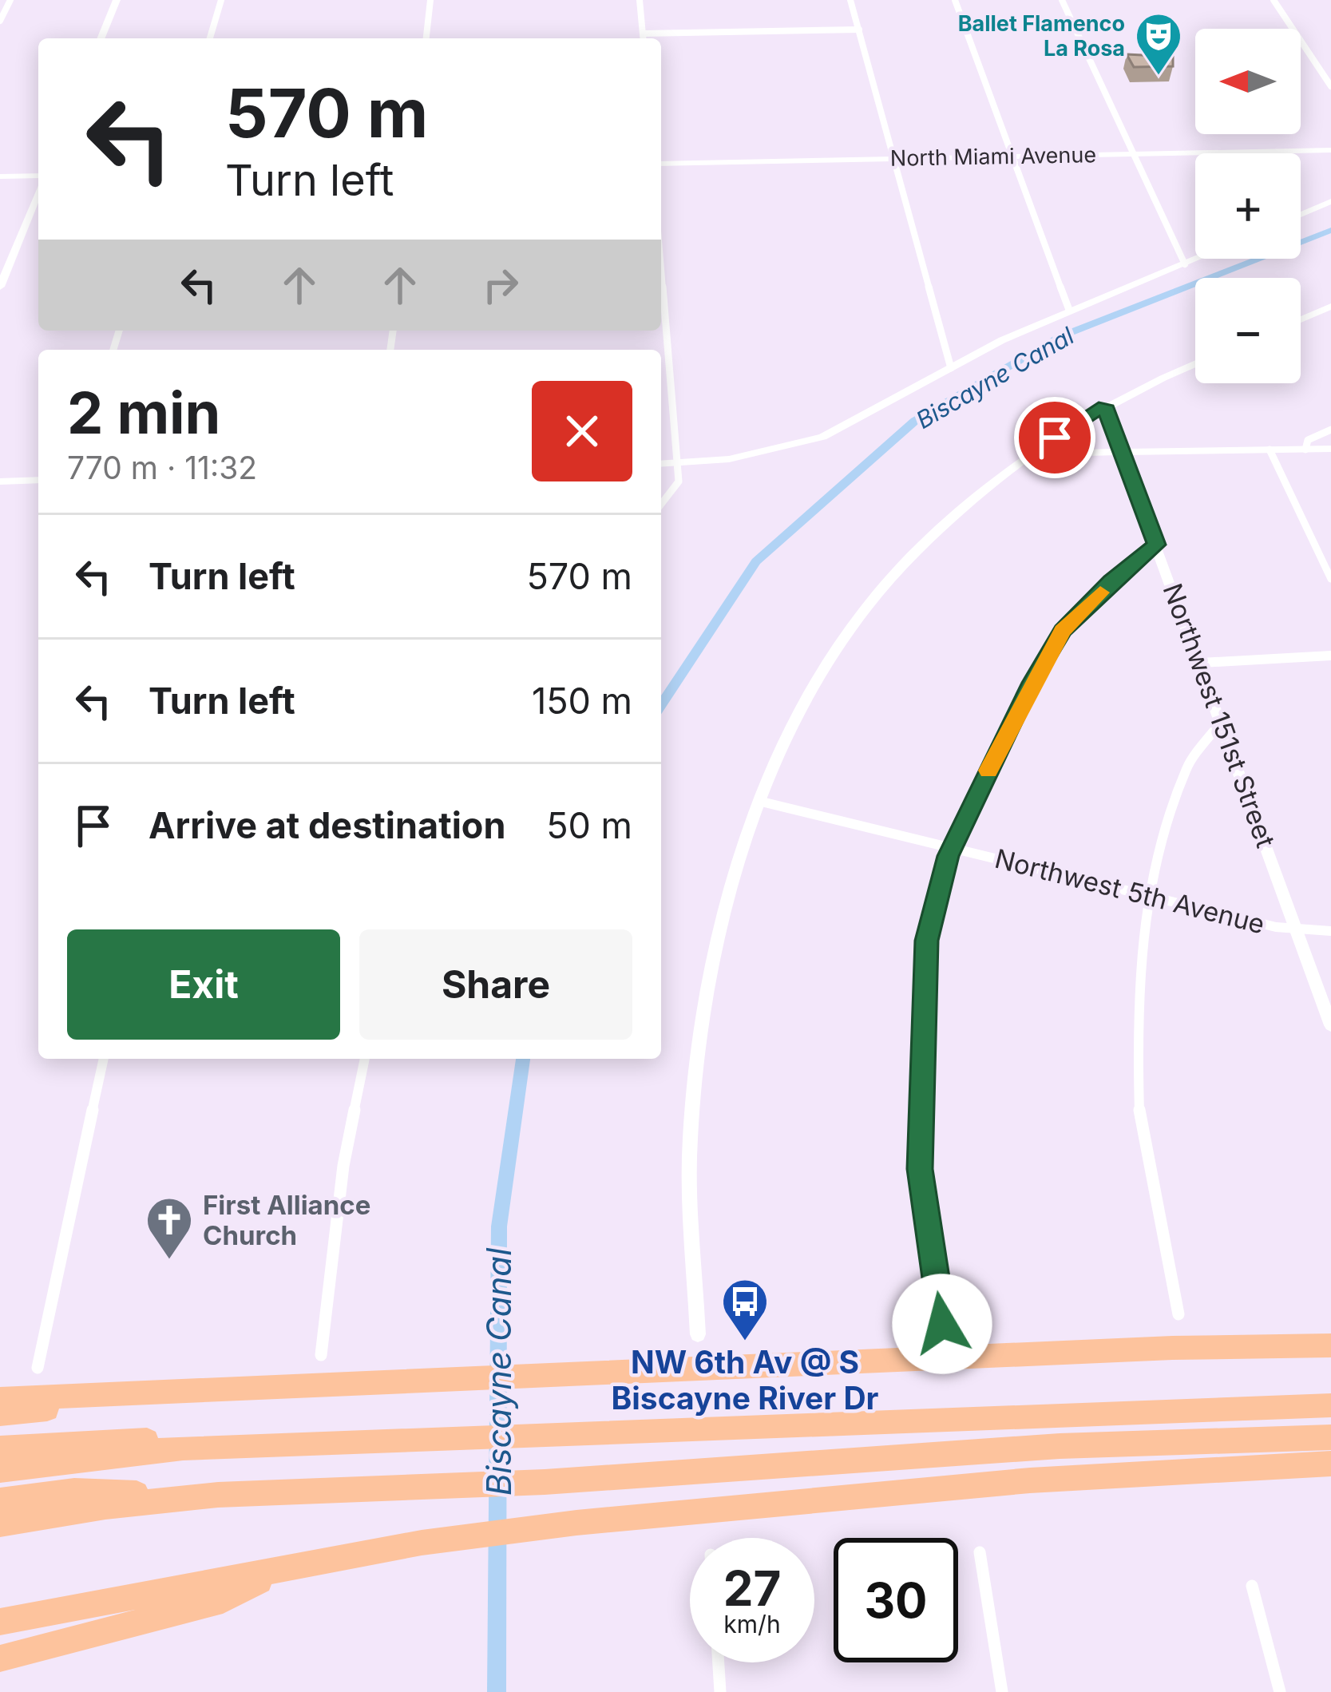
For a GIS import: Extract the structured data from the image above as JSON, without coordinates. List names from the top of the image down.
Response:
{
  "streets": {
    "street": ["North Miami Avenue", "Northwest 151st Street", "Northwest 5th Avenue"]
  },
  "crossings": [
    ["Northwest 151st Street", "Northwest 5th Avenue"]
  ],
  "water": ["Biscayne Canal"],
  "places": {
    "theatre": ["Ballet Flamenco La Rosa"],
    "church": ["First Alliance Church"],
    "bus stop": ["NW 6th Av @ S Biscayne River Dr"]
  },
  "north": "left",
  "page": {
    "map_buttons": ["+", "−"],
    "turn": ["570 m", "Turn left"],
    "heading": ["2 min", "770 m · 11:32"],
    "list": [
      {
        "name": "Turn left",
        "value": "570 m"
      },
      {
        "name": "Turn left",
        "value": "150 m"
      },
      {
        "name": "Arrive at destination",
        "value": "50 m"
      }
    ],
    "buttons": ["Exit", "Share"],
    "speed": "27 km/h",
    "limit": "30"
  }
}
